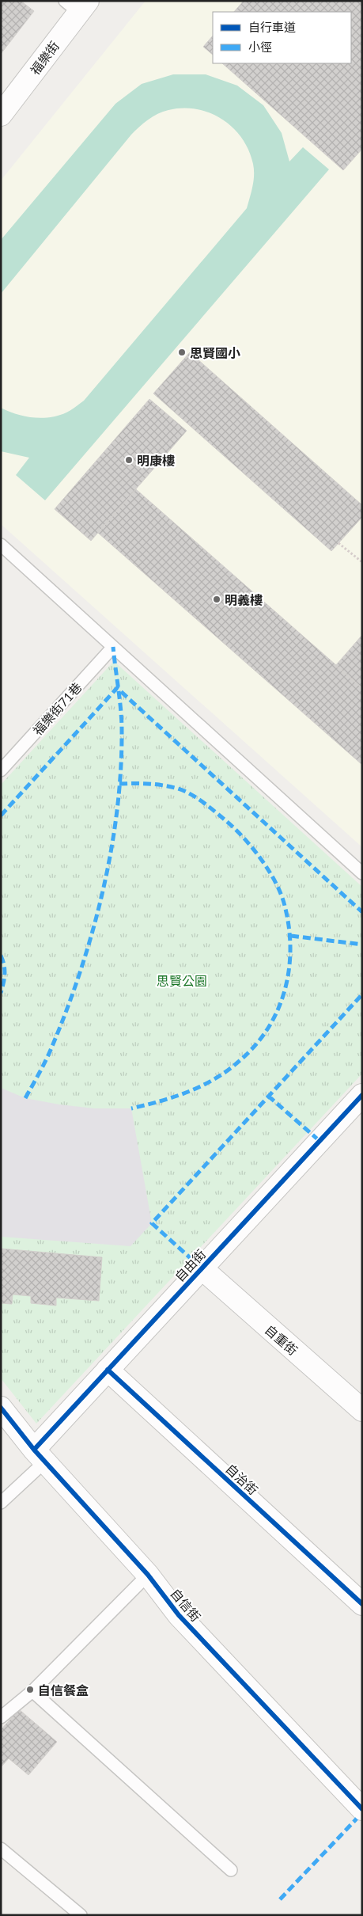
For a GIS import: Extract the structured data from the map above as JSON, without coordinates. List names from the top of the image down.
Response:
{
  "streets": {
    "street": [
      "福樂街",
      "自由街",
      "自重街",
      "自治街",
      "自信街"
    ],
    "lane": ["福樂街71巷"]
  },
  "crossings": [
    ["自由街", "自重街"],
    ["自由街", "自治街"],
    ["自由街", "自信街"]
  ],
  "parks": ["思賢公園"],
  "places": [
    "思賢國小",
    "明康樓",
    "明義樓",
    "自信餐盒"
  ],
  "legend": ["自行車道", "小徑"]
}
